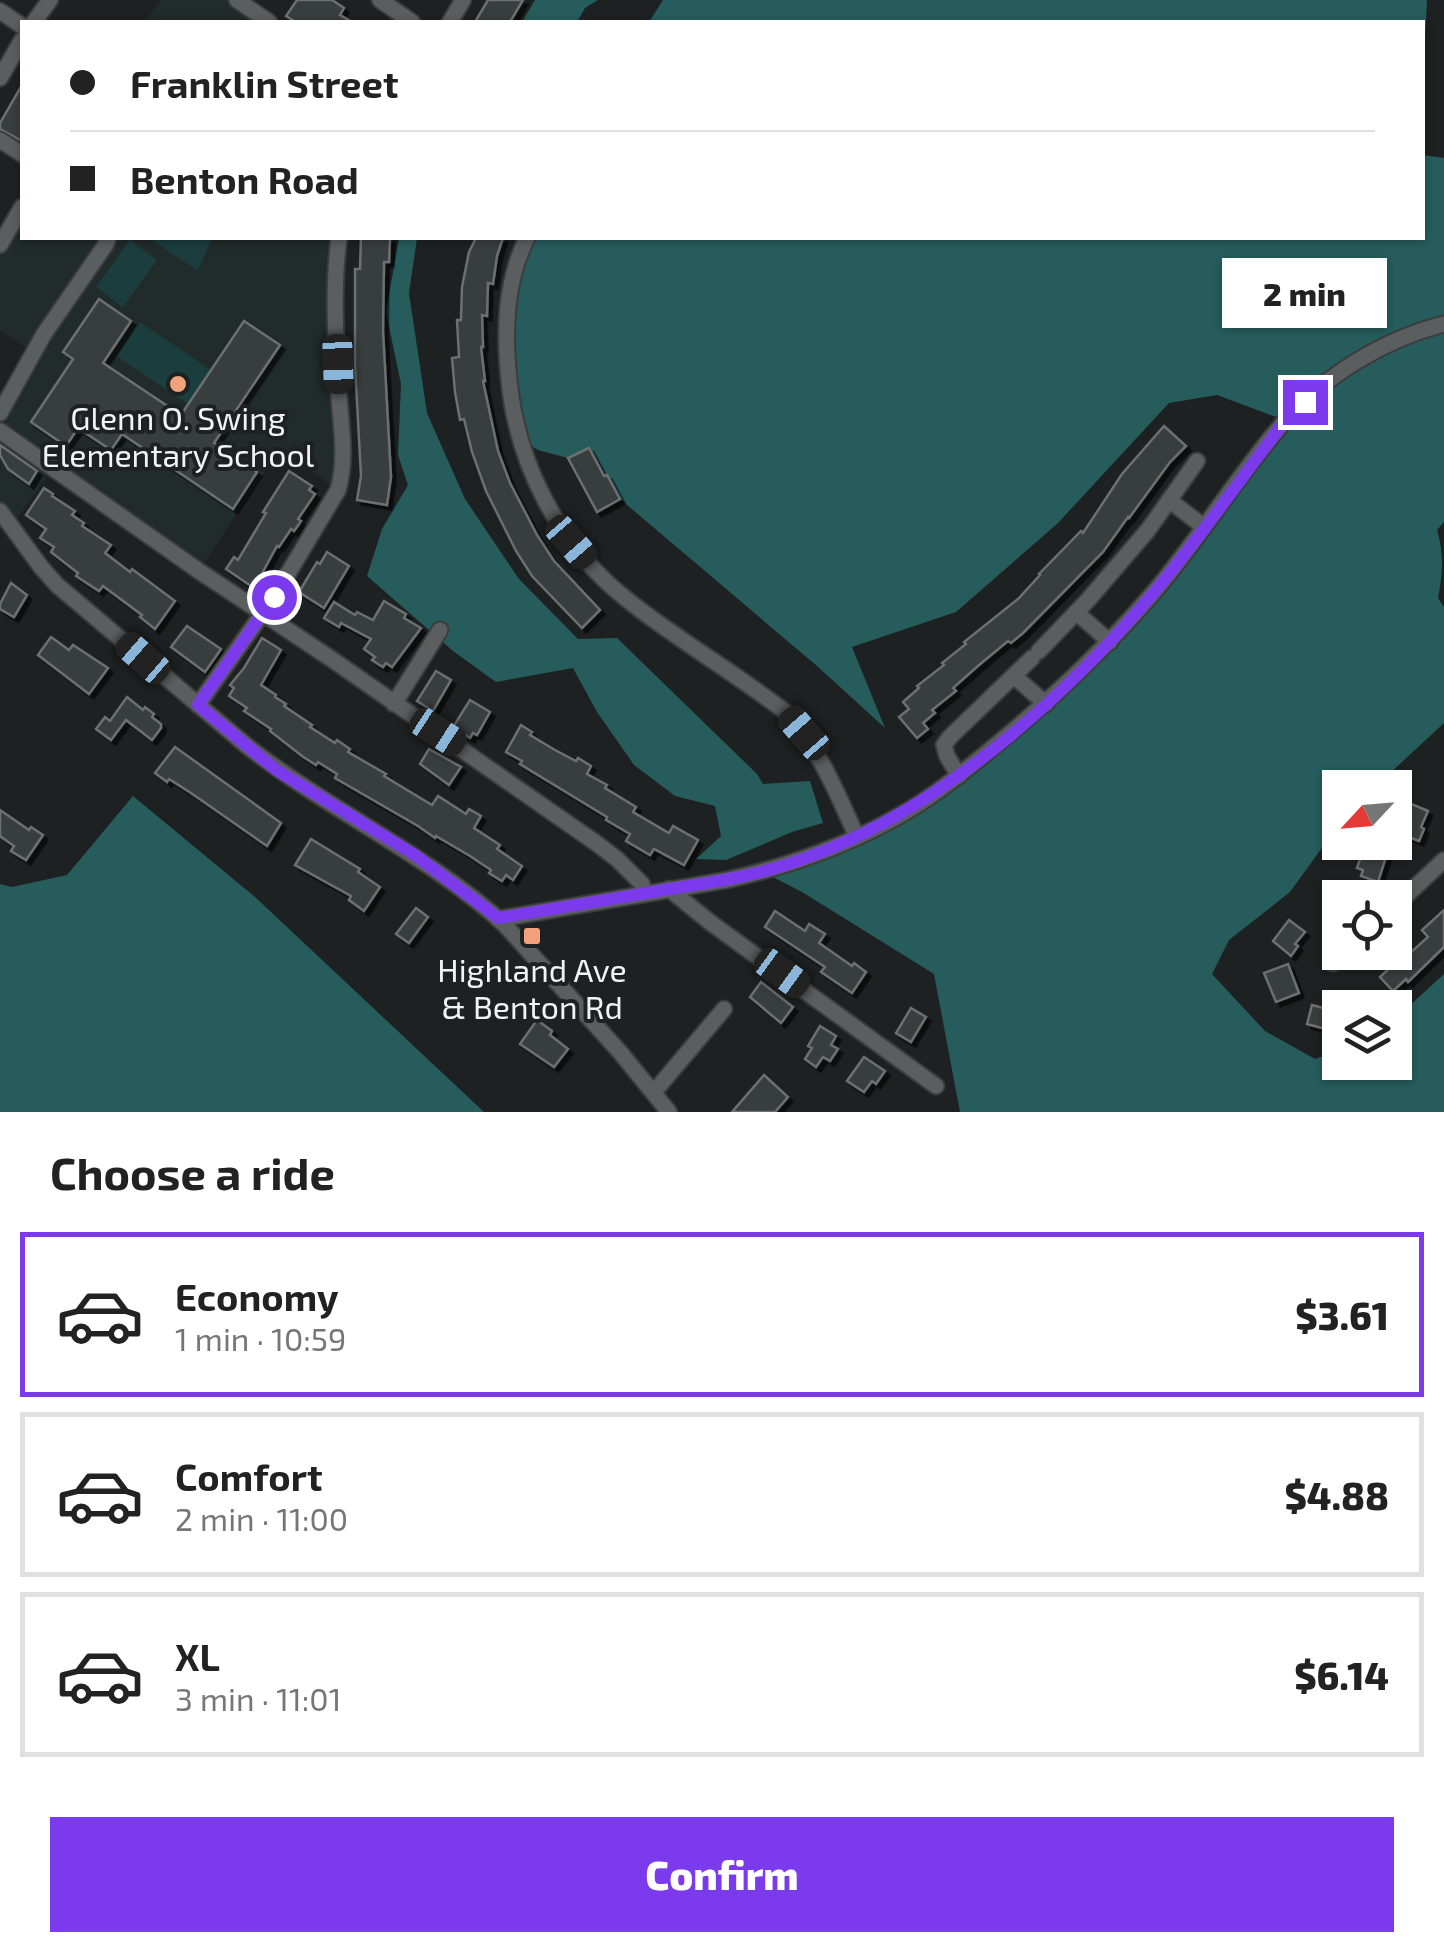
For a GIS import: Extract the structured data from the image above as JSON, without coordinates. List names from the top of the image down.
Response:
{
  "places": {
    "other": ["Glenn O. Swing Elementary School"],
    "transit": ["Highland Ave & Benton Rd"]
  },
  "north": "bottom left",
  "page": {
    "banner": ["Franklin Street", "Benton Road"],
    "bubble": "2 min",
    "heading": "Choose a ride",
    "list": [
      {
        "name": "Economy",
        "note": "1 min · 10:59",
        "value": "$3.61"
      },
      {
        "name": "Comfort",
        "note": "2 min · 11:00",
        "value": "$4.88"
      },
      {
        "name": "XL",
        "note": "3 min · 11:01",
        "value": "$6.14"
      }
    ],
    "buttons": "Confirm"
  }
}
